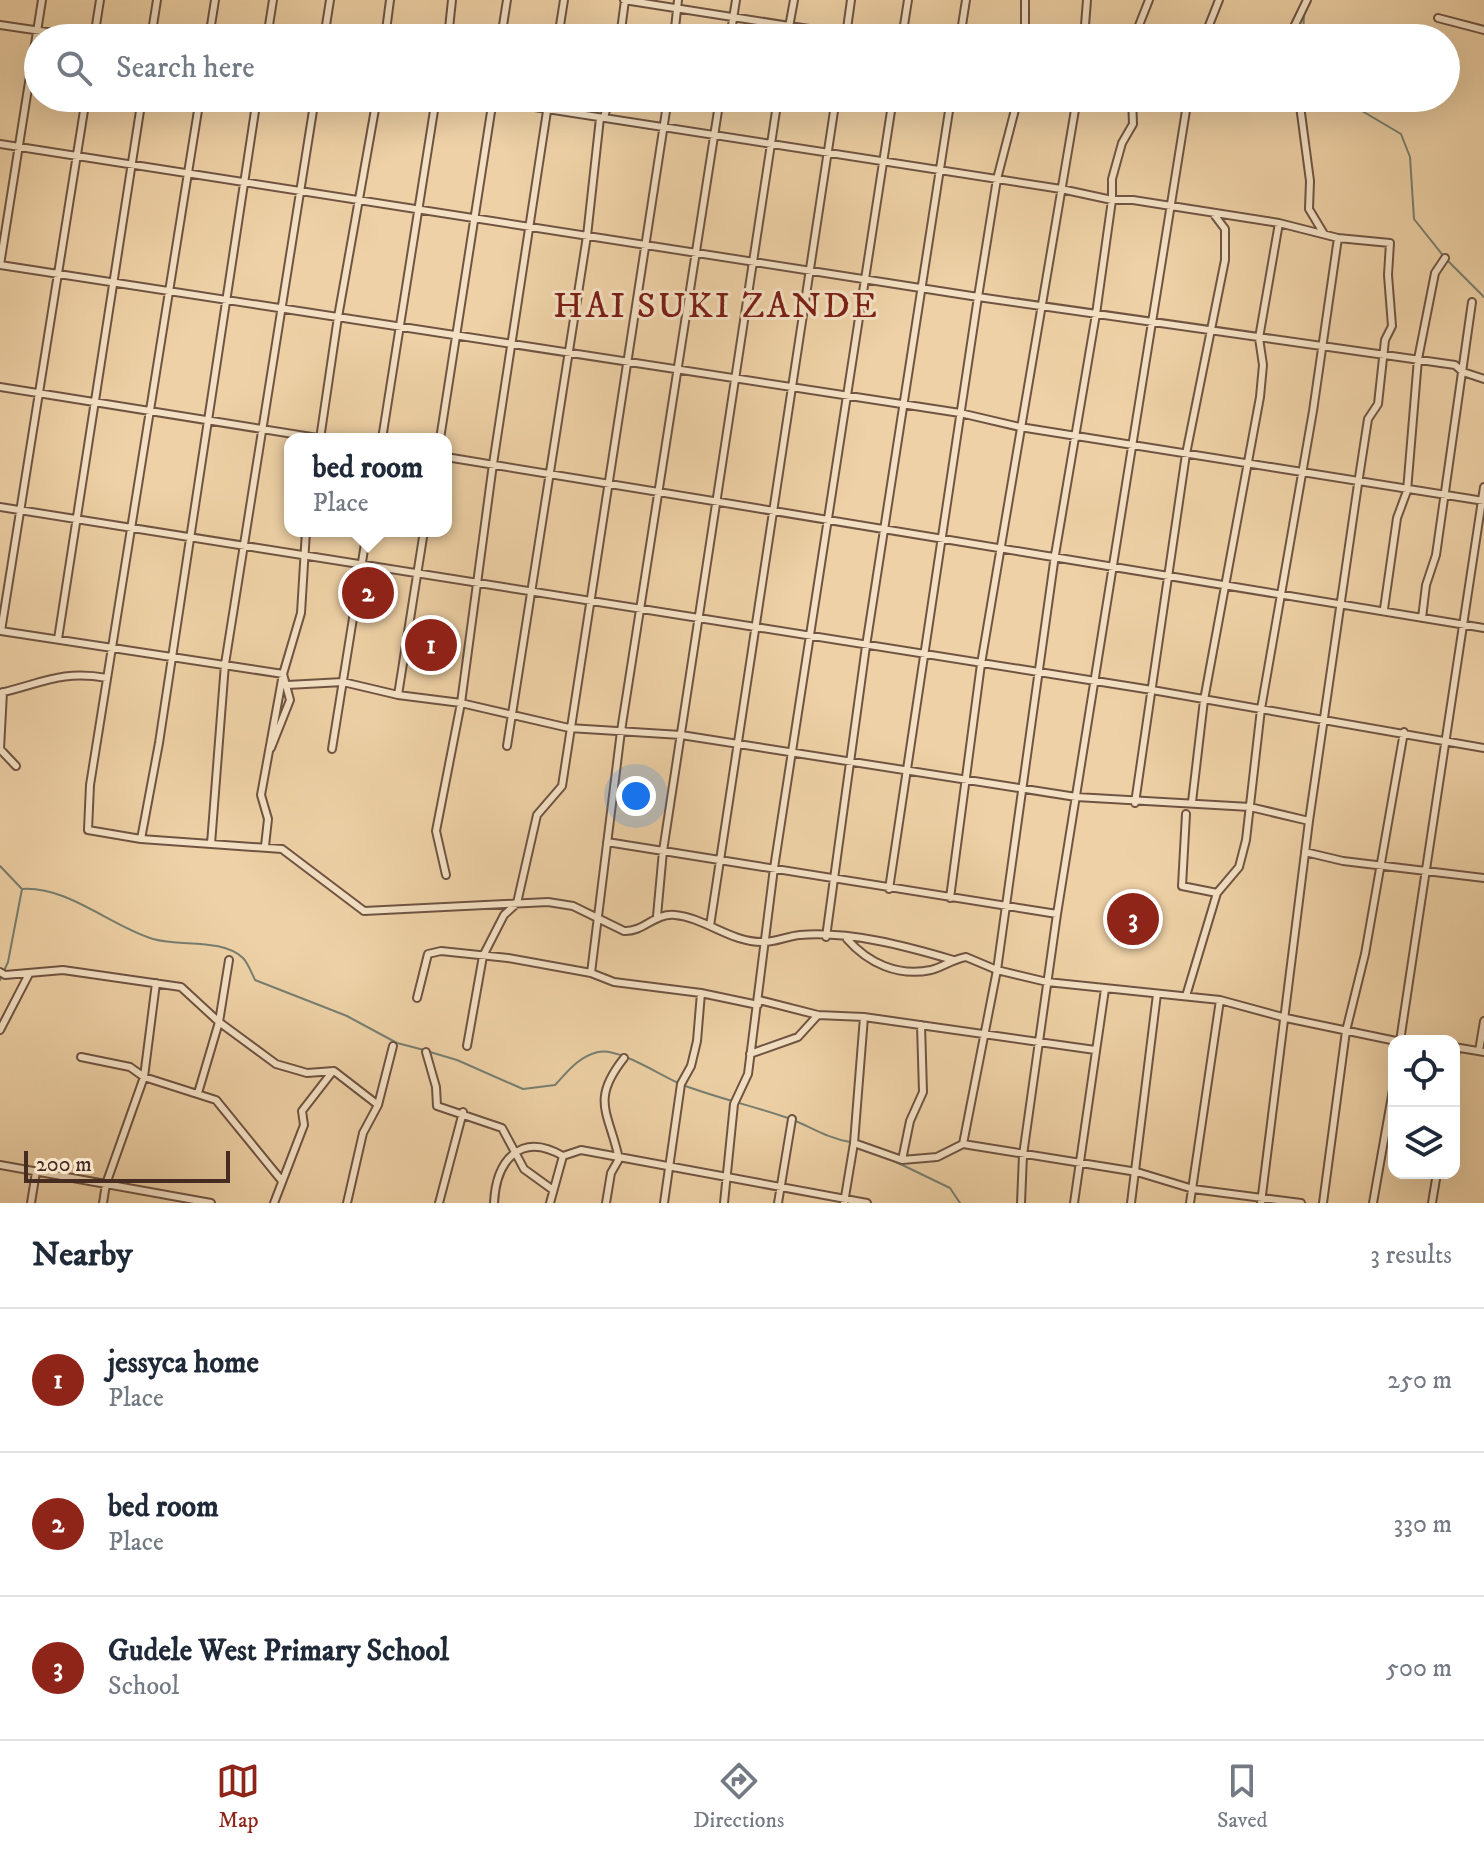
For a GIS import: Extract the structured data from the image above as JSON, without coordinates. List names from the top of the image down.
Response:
{
  "districts": ["HAI SUKI ZANDE"],
  "scale_bar": "200 m",
  "page": {
    "search": "Search here",
    "popup": ["bed room", "Place"],
    "pins": ["2", "1", "3"],
    "scale": "200 m",
    "heading": ["Nearby", "3 results"],
    "list": [
      {
        "mark": "1",
        "name": "jessyca home",
        "note": "Place",
        "value": "250 m"
      },
      {
        "mark": "2",
        "name": "bed room",
        "note": "Place",
        "value": "330 m"
      },
      {
        "mark": "3",
        "name": "Gudele West Primary School",
        "note": "School",
        "value": "500 m"
      }
    ],
    "nav": ["Map", "Directions", "Saved"]
  }
}
